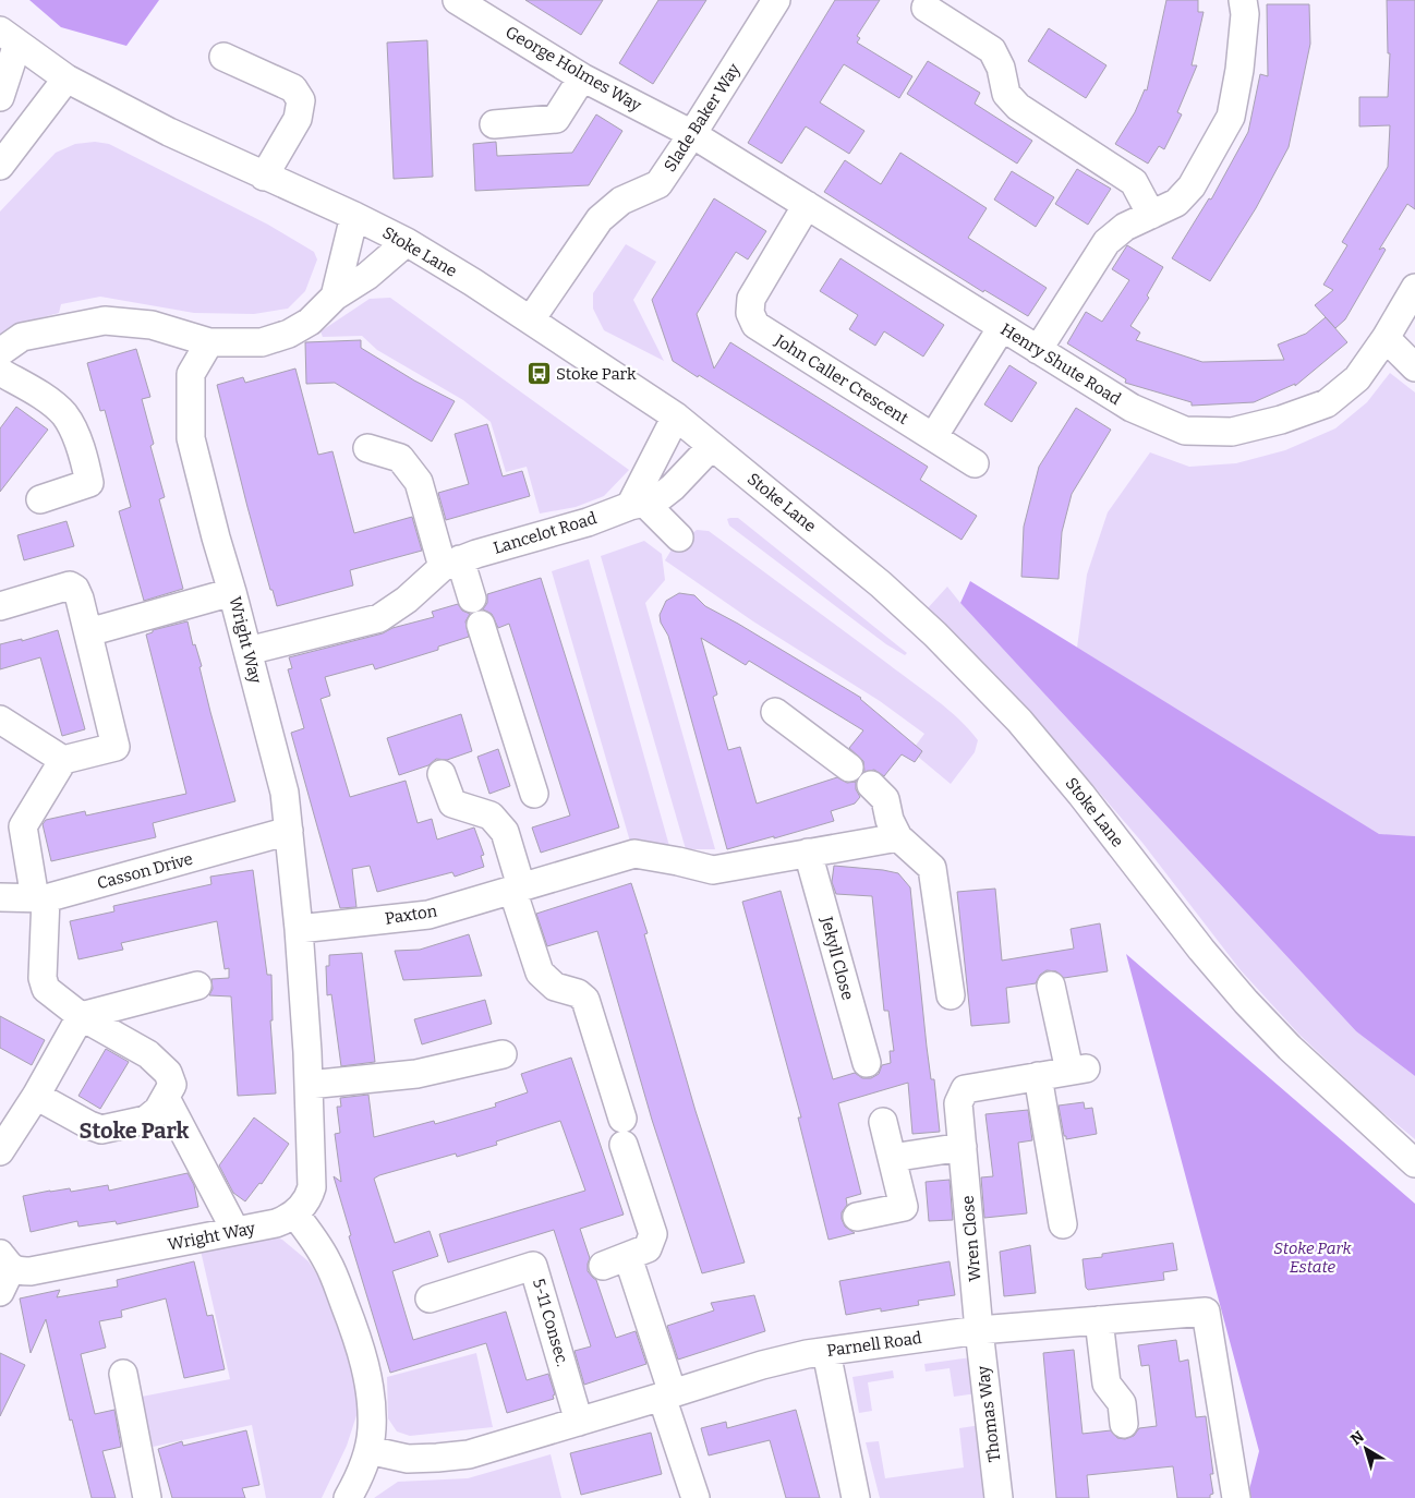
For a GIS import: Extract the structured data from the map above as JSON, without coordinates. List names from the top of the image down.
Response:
{
  "streets": {
    "street": [
      "George Holmes Way",
      "Slade Baker Way",
      "Stoke Lane",
      "Henry Shute Road",
      "John Caller Crescent",
      "Lancelot Road",
      "Wright Way",
      "Casson Drive",
      "Paxton",
      "Jekyll Close",
      "Wren Close",
      "5-11 Consec.",
      "Parnell Road",
      "Thomas Way"
    ]
  },
  "crossings": [
    ["George Holmes Way", "Slade Baker Way"],
    ["George Holmes Way", "Henry Shute Road"],
    ["Slade Baker Way", "Stoke Lane"],
    ["Slade Baker Way", "Henry Shute Road"],
    ["Stoke Lane", "Lancelot Road"],
    ["Henry Shute Road", "John Caller Crescent"],
    ["Lancelot Road", "Wright Way"],
    ["Wright Way", "Casson Drive"],
    ["Wright Way", "Paxton"],
    ["Paxton", "Jekyll Close"],
    ["Wren Close", "Parnell Road"],
    ["Wren Close", "Thomas Way"],
    ["5-11 Consec.", "Parnell Road"],
    ["Parnell Road", "Thomas Way"]
  ],
  "districts": ["Stoke Park"],
  "parks": ["Stoke Park Estate"],
  "places": {
    "bus stop": ["Stoke Park"]
  },
  "north": "top left"
}
